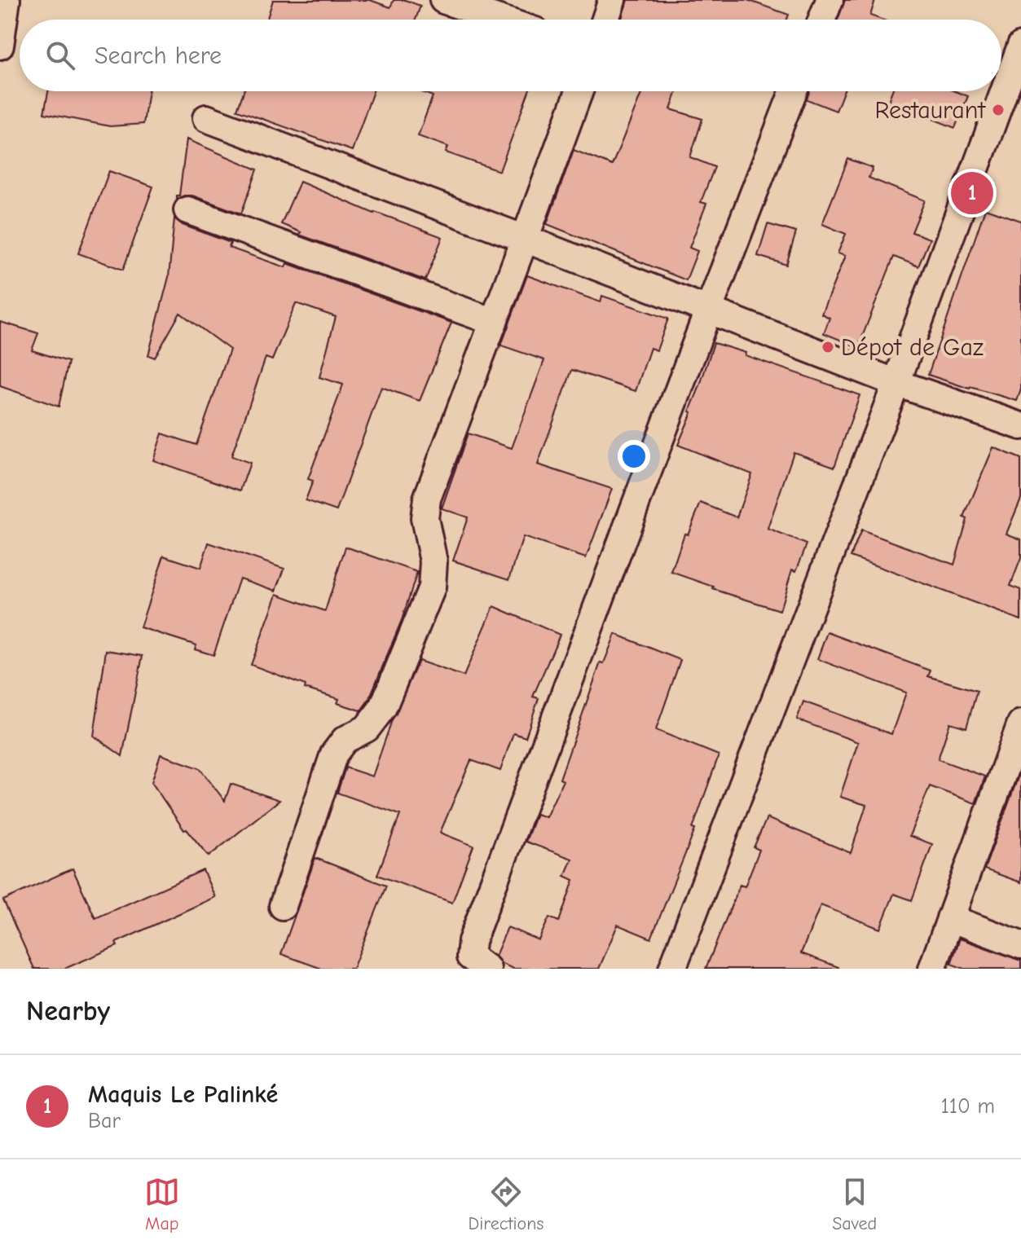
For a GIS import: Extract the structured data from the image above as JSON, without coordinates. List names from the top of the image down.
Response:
{
  "places": ["Restaurant", "Dépot de Gaz"],
  "page": {
    "search": "Search here",
    "pins": "1",
    "heading": "Nearby",
    "list": [
      {
        "mark": "1",
        "name": "Maquis Le Palinké",
        "note": "Bar",
        "value": "110 m"
      }
    ],
    "nav": ["Map", "Directions", "Saved"]
  }
}
